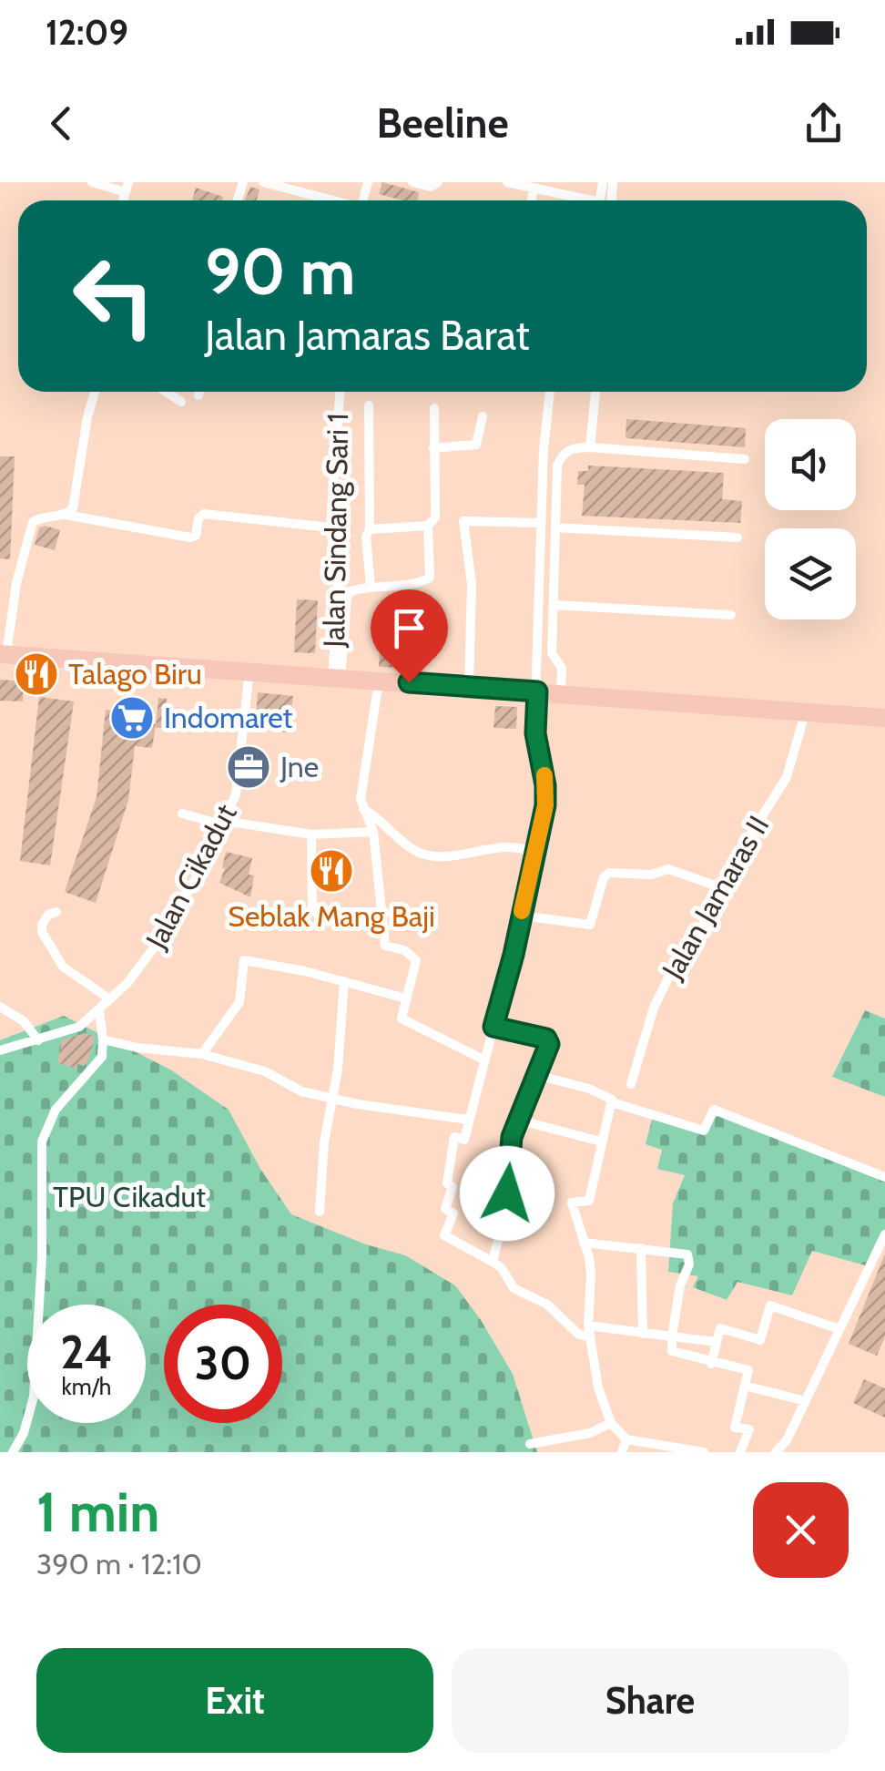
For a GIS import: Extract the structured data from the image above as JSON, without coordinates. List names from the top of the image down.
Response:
{
  "streets": {
    "street": ["Jalan Sindang Sari 1", "Jalan Cikadut", "Jalan Jamaras II"]
  },
  "parks": ["TPU Cikadut"],
  "places": {
    "restaurant": ["Talago Biru", "Seblak Mang Baji"],
    "supermarket": ["Indomaret"],
    "office": ["Jne"]
  },
  "page": {
    "status": "12:09",
    "header": "Beeline",
    "turn": ["90 m", "Jalan Jamaras Barat"],
    "speed": "24 km/h",
    "limit": "30",
    "heading": ["1 min", "390 m · 12:10"],
    "buttons": ["Exit", "Share"]
  }
}
